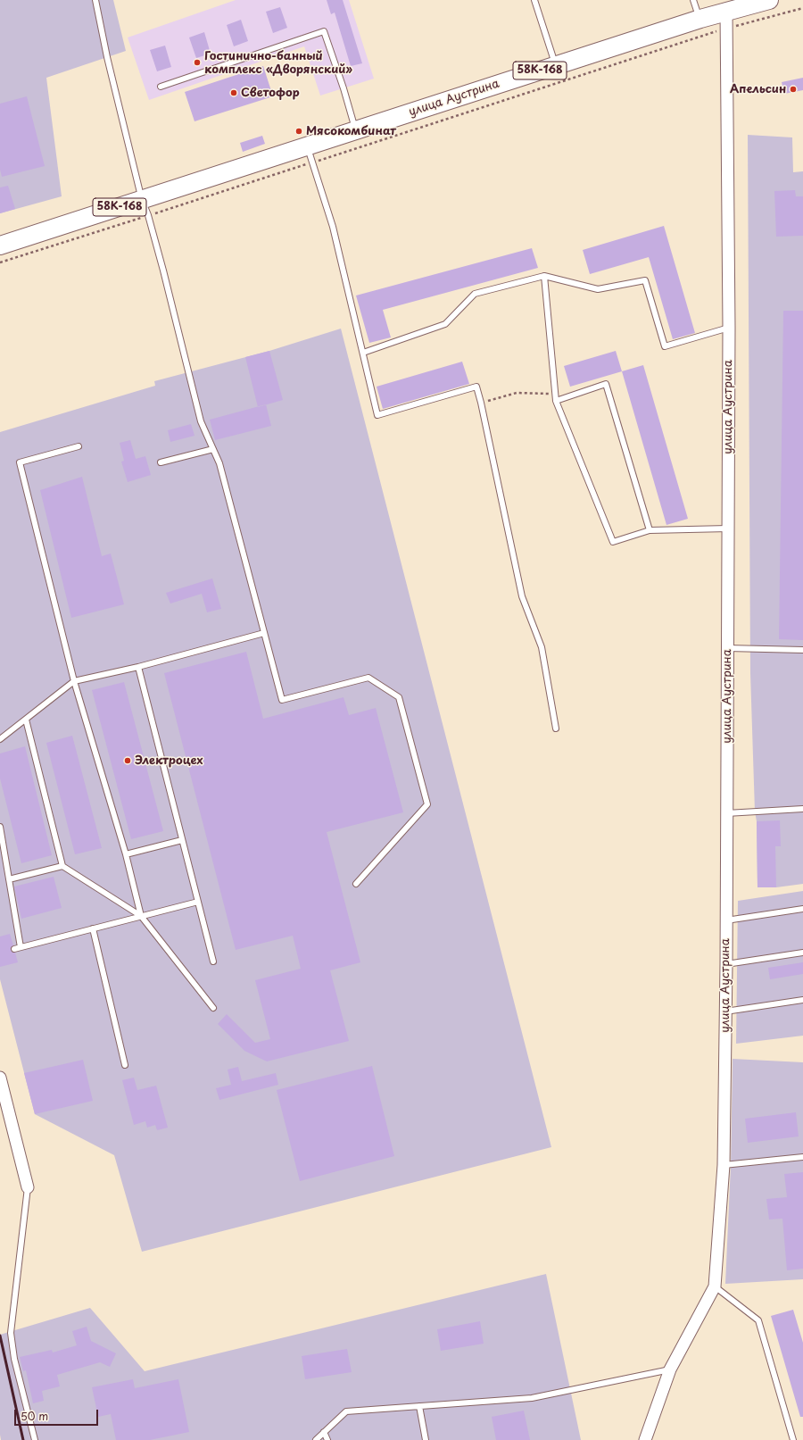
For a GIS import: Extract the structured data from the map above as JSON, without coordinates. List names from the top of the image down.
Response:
{
  "streets": {
    "main road": ["58К-168", "улица Аустрина"]
  },
  "places": [
    "Гостинично-банный комплекс «Дворянский»",
    "Апельсин",
    "Светофор",
    "Мясокомбинат",
    "Электроцех"
  ],
  "scale_bar": "50 m"
}
